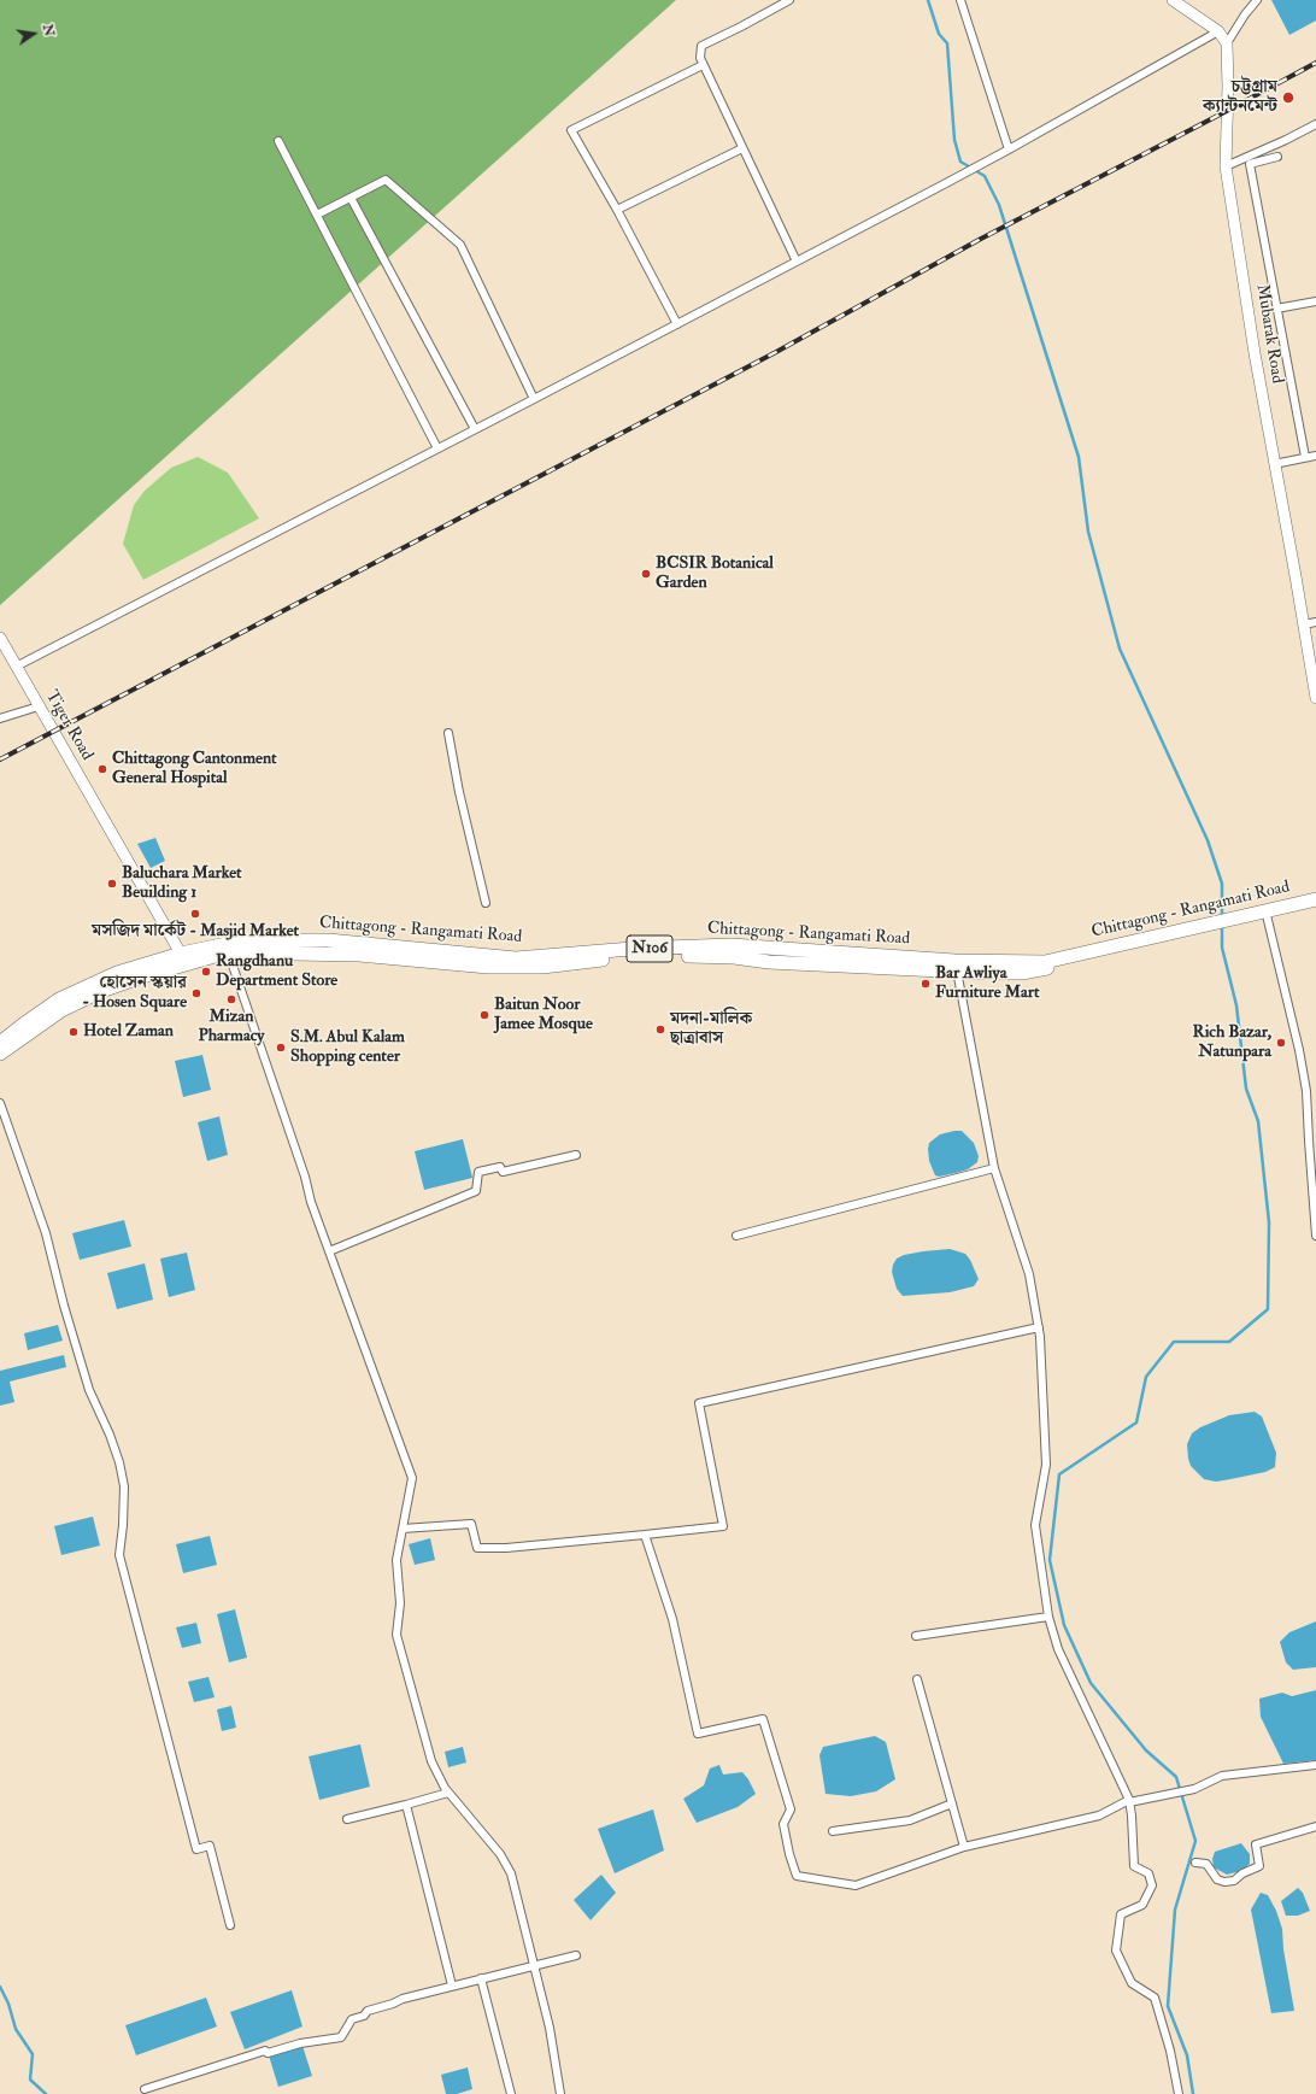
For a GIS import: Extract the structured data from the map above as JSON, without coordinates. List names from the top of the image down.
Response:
{
  "streets": {
    "highway": ["Chittagong - Rangamati Road", "N106"],
    "street": ["Mubarak Road", "Tiger Road"]
  },
  "crossings": [
    ["Tiger Road", "Chittagong - Rangamati Road"]
  ],
  "places": [
    "চট্টগ্রাম ক্যান্টনমেন্ট",
    "BCSIR Botanical Garden",
    "Chittagong Cantonment General Hospital",
    "Baluchara Market Beuilding 1",
    "মসজিদ মার্কেট - Masjid Market",
    "Rangdhanu Department Store",
    "Bar Awliya Furniture Mart",
    "হোসেন স্কয়ার - Hosen Square",
    "Mizan Pharmacy",
    "Baitun Noor Jamee Mosque",
    "মদনা-মালিক ছাত্রাবাস",
    "Hotel Zaman",
    "Rich Bazar, Natunpara",
    "S.M. Abul Kalam Shopping center"
  ],
  "north": "right"
}
